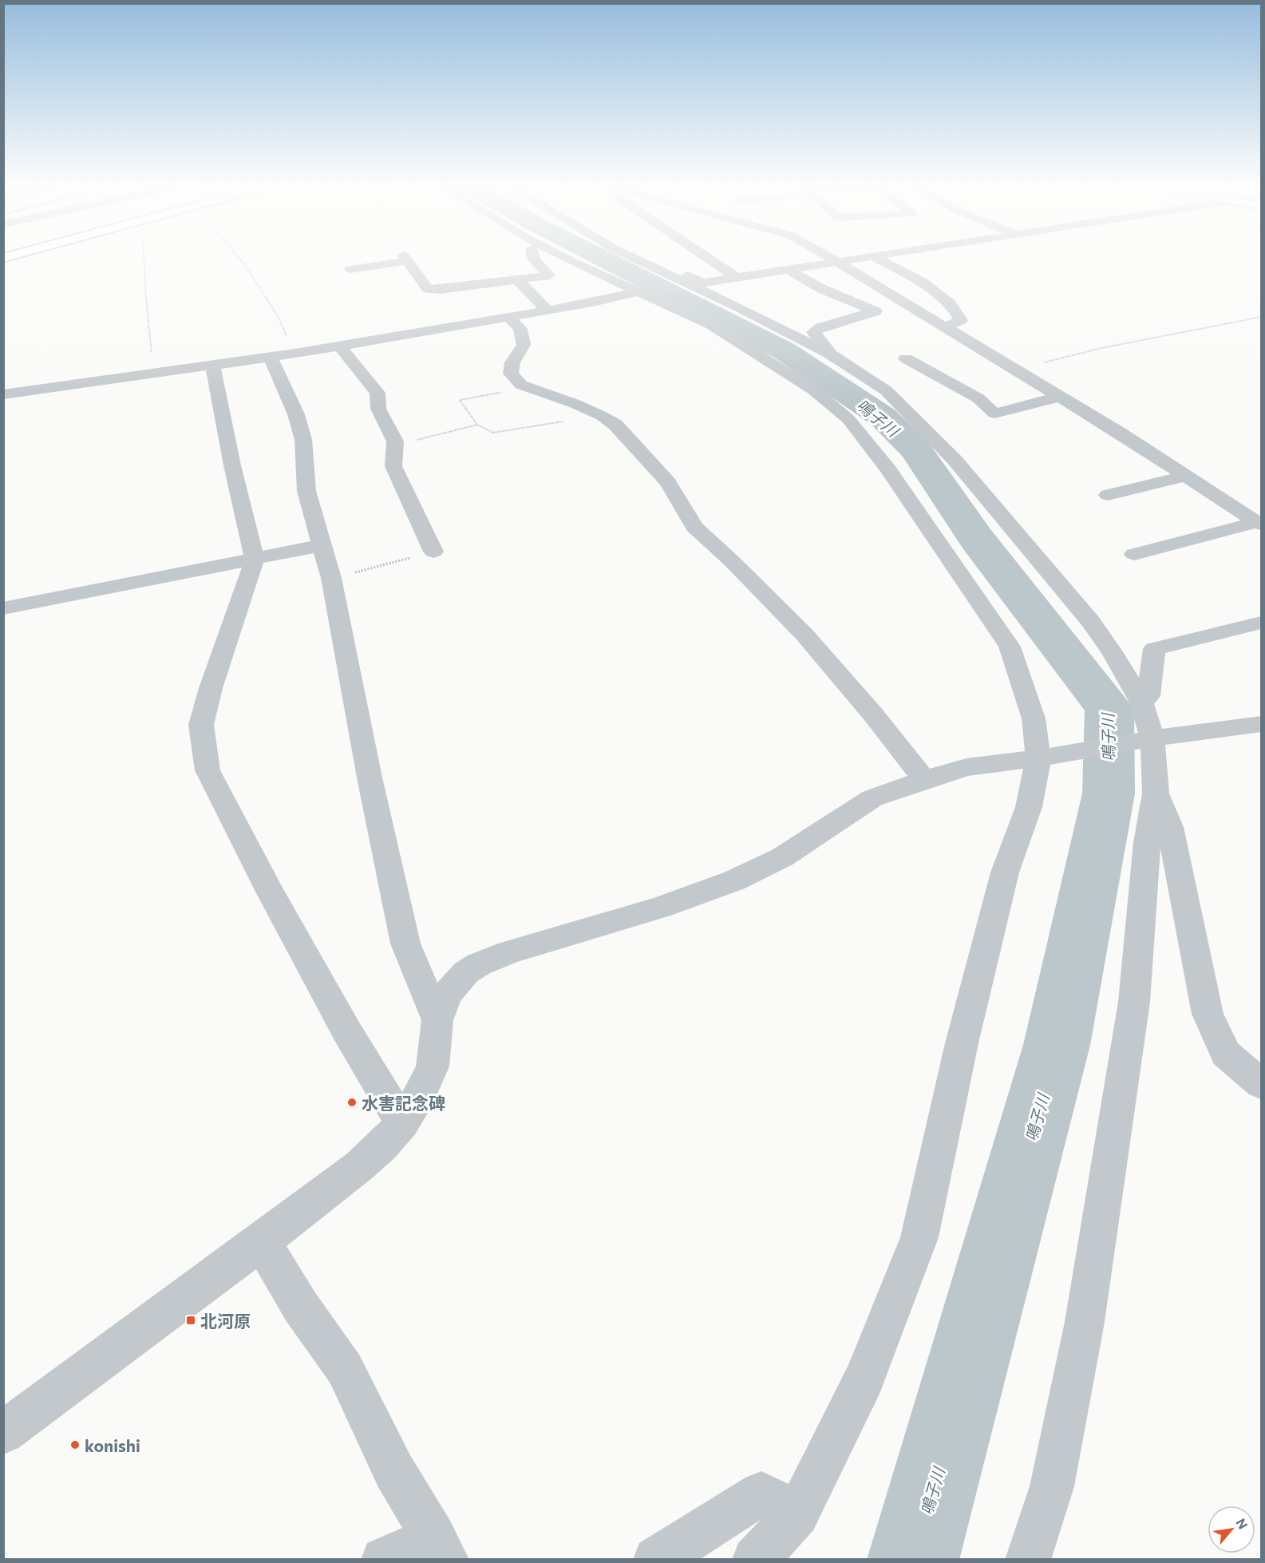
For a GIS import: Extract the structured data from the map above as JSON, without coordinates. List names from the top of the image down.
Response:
{
  "water": ["鳴子川"],
  "places": {
    "other": ["水害記念碑", "konishi"],
    "transit": ["北河原"]
  },
  "north": "top right"
}
